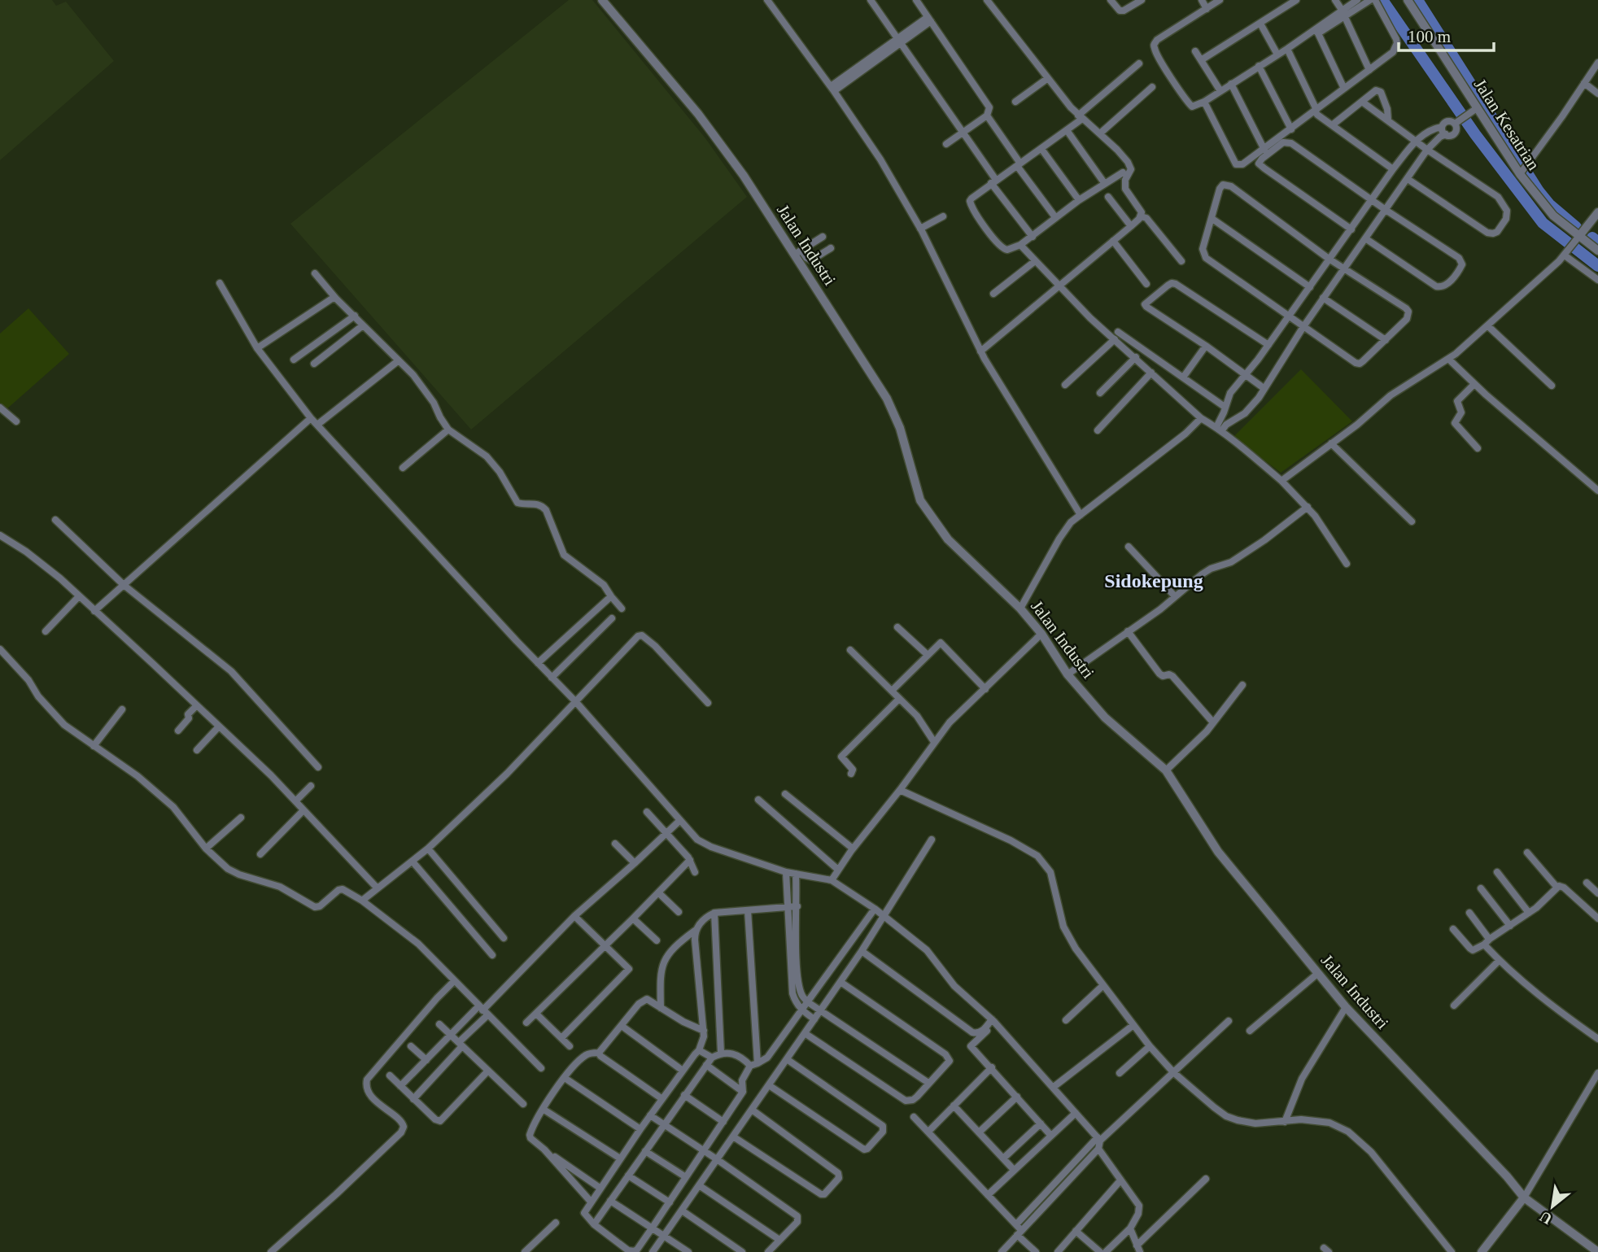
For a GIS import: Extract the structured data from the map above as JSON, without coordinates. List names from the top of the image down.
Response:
{
  "streets": {
    "street": ["Jalan Kesatrian", "Jalan Industri"]
  },
  "districts": ["Sidokepung"],
  "scale_bar": "100 m",
  "north": "bottom left"
}
